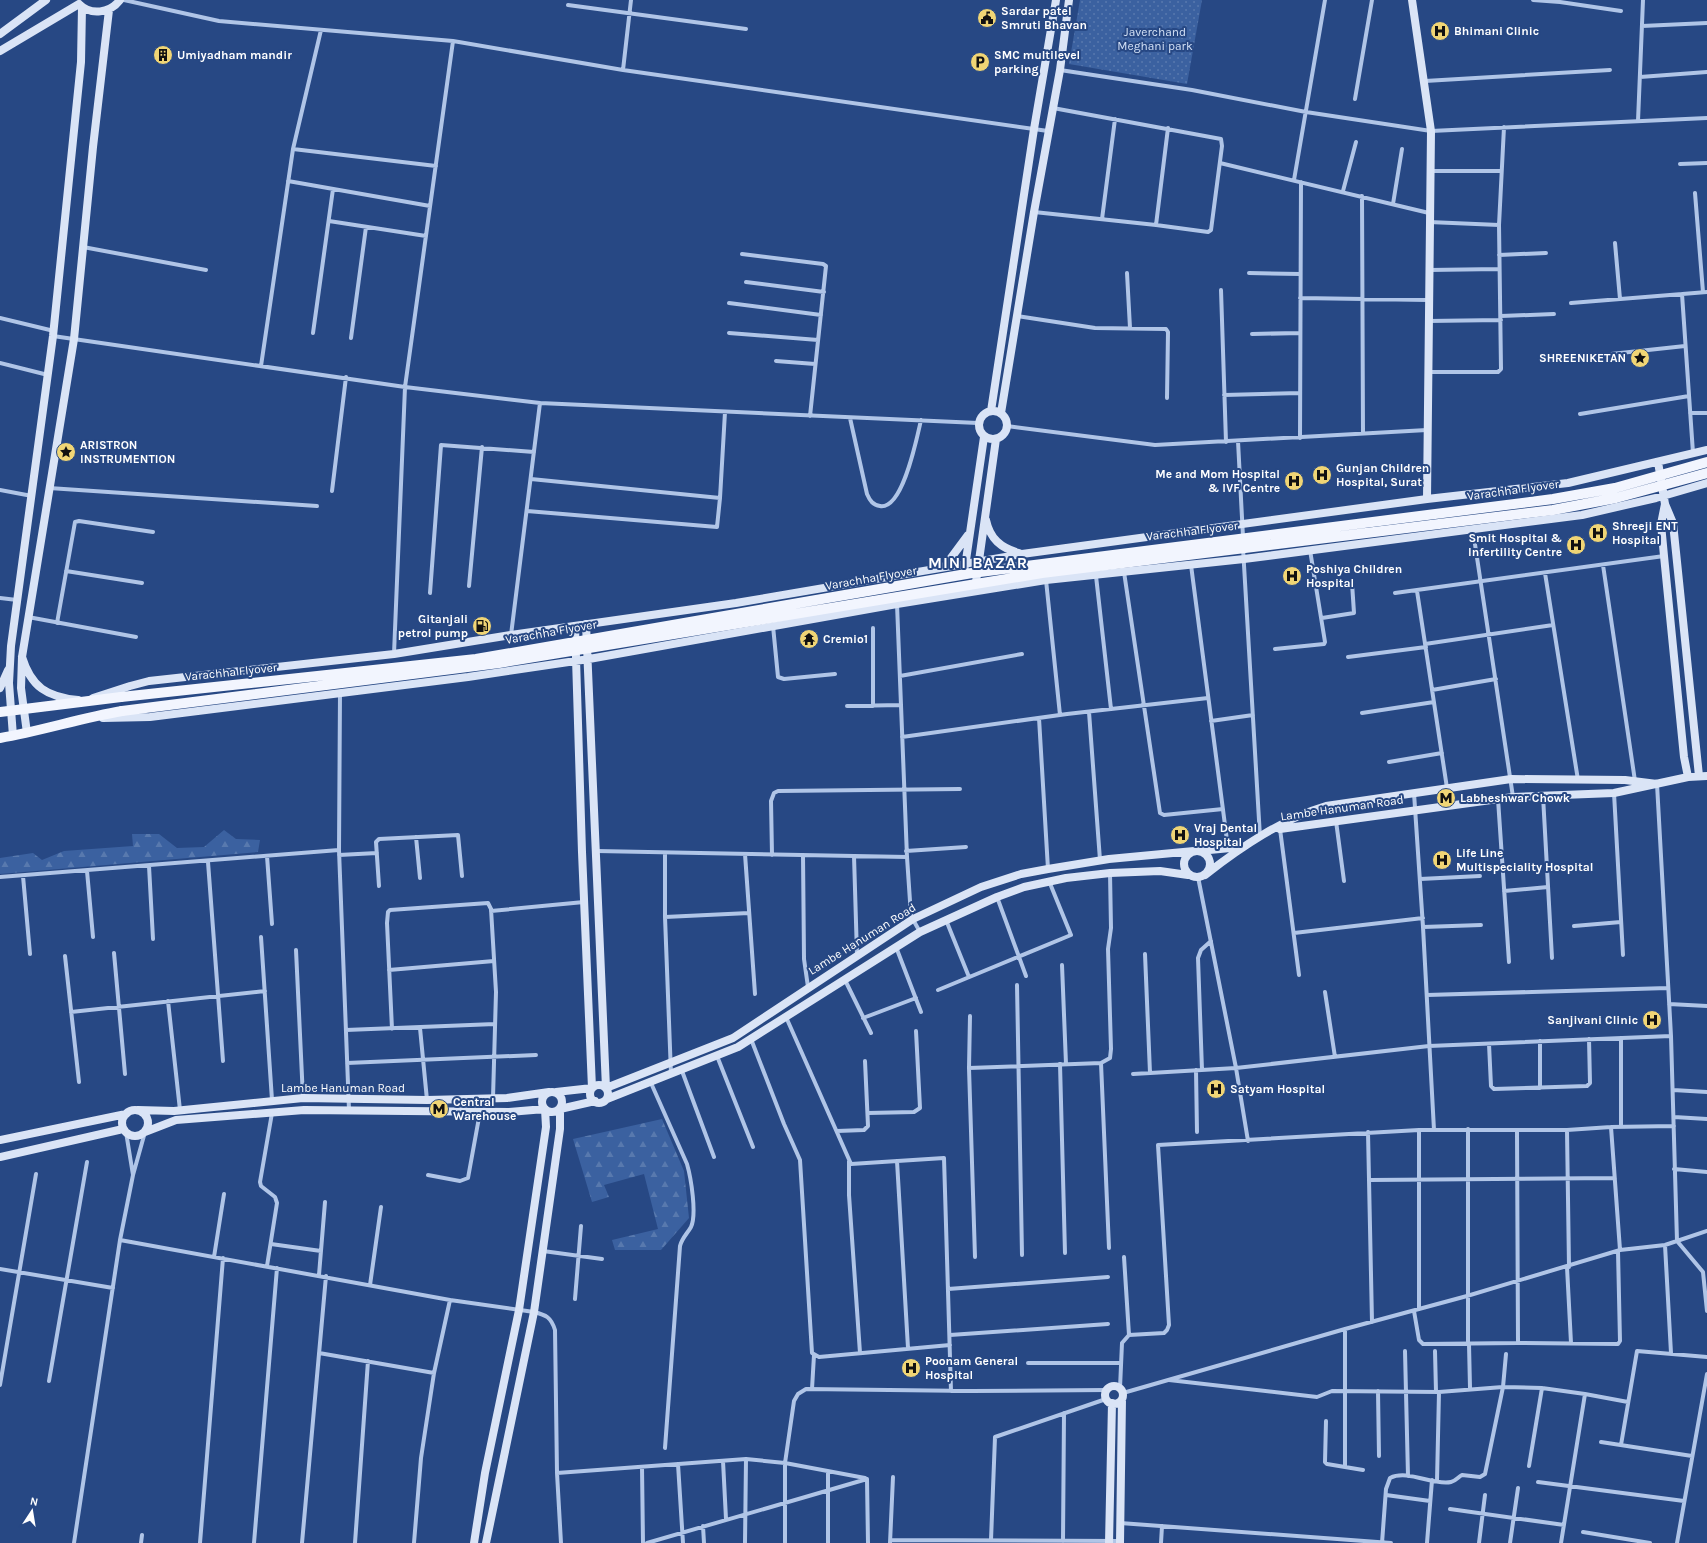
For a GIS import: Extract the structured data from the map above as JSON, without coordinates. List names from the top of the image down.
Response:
{
  "streets": {
    "main road": ["Varachha Flyover"],
    "street": ["Lambe Hanuman Road"]
  },
  "districts": ["MINI BAZAR"],
  "parks": ["Javerchand Meghani park"],
  "places": {
    "public building": ["Sardar patel Smruti Bhavan"],
    "hospital": [
      "Bhimani Clinic",
      "Gunjan Children Hospital, Surat",
      "Me and Mom Hospital & IVF Centre",
      "Shreeji ENT Hospital",
      "Smit Hospital & Infertility Centre",
      "Poshiya Children Hospital",
      "Vraj Dental Hospital",
      "Life Line Multispeciality Hospital",
      "Sanjivani Clinic",
      "Satyam Hospital",
      "Poonam General Hospital"
    ],
    "building": ["Umiyadham mandir"],
    "parking": ["SMC multilevel parking"],
    "place": ["SHREENIKETAN", "ARISTRON INSTRUMENTION"],
    "fuel station": ["Gitanjali petrol pump"],
    "temple": ["Cremio1"],
    "metro station": ["Labheshwar Chowk", "Central Warehouse"]
  },
  "north": "top"
}
